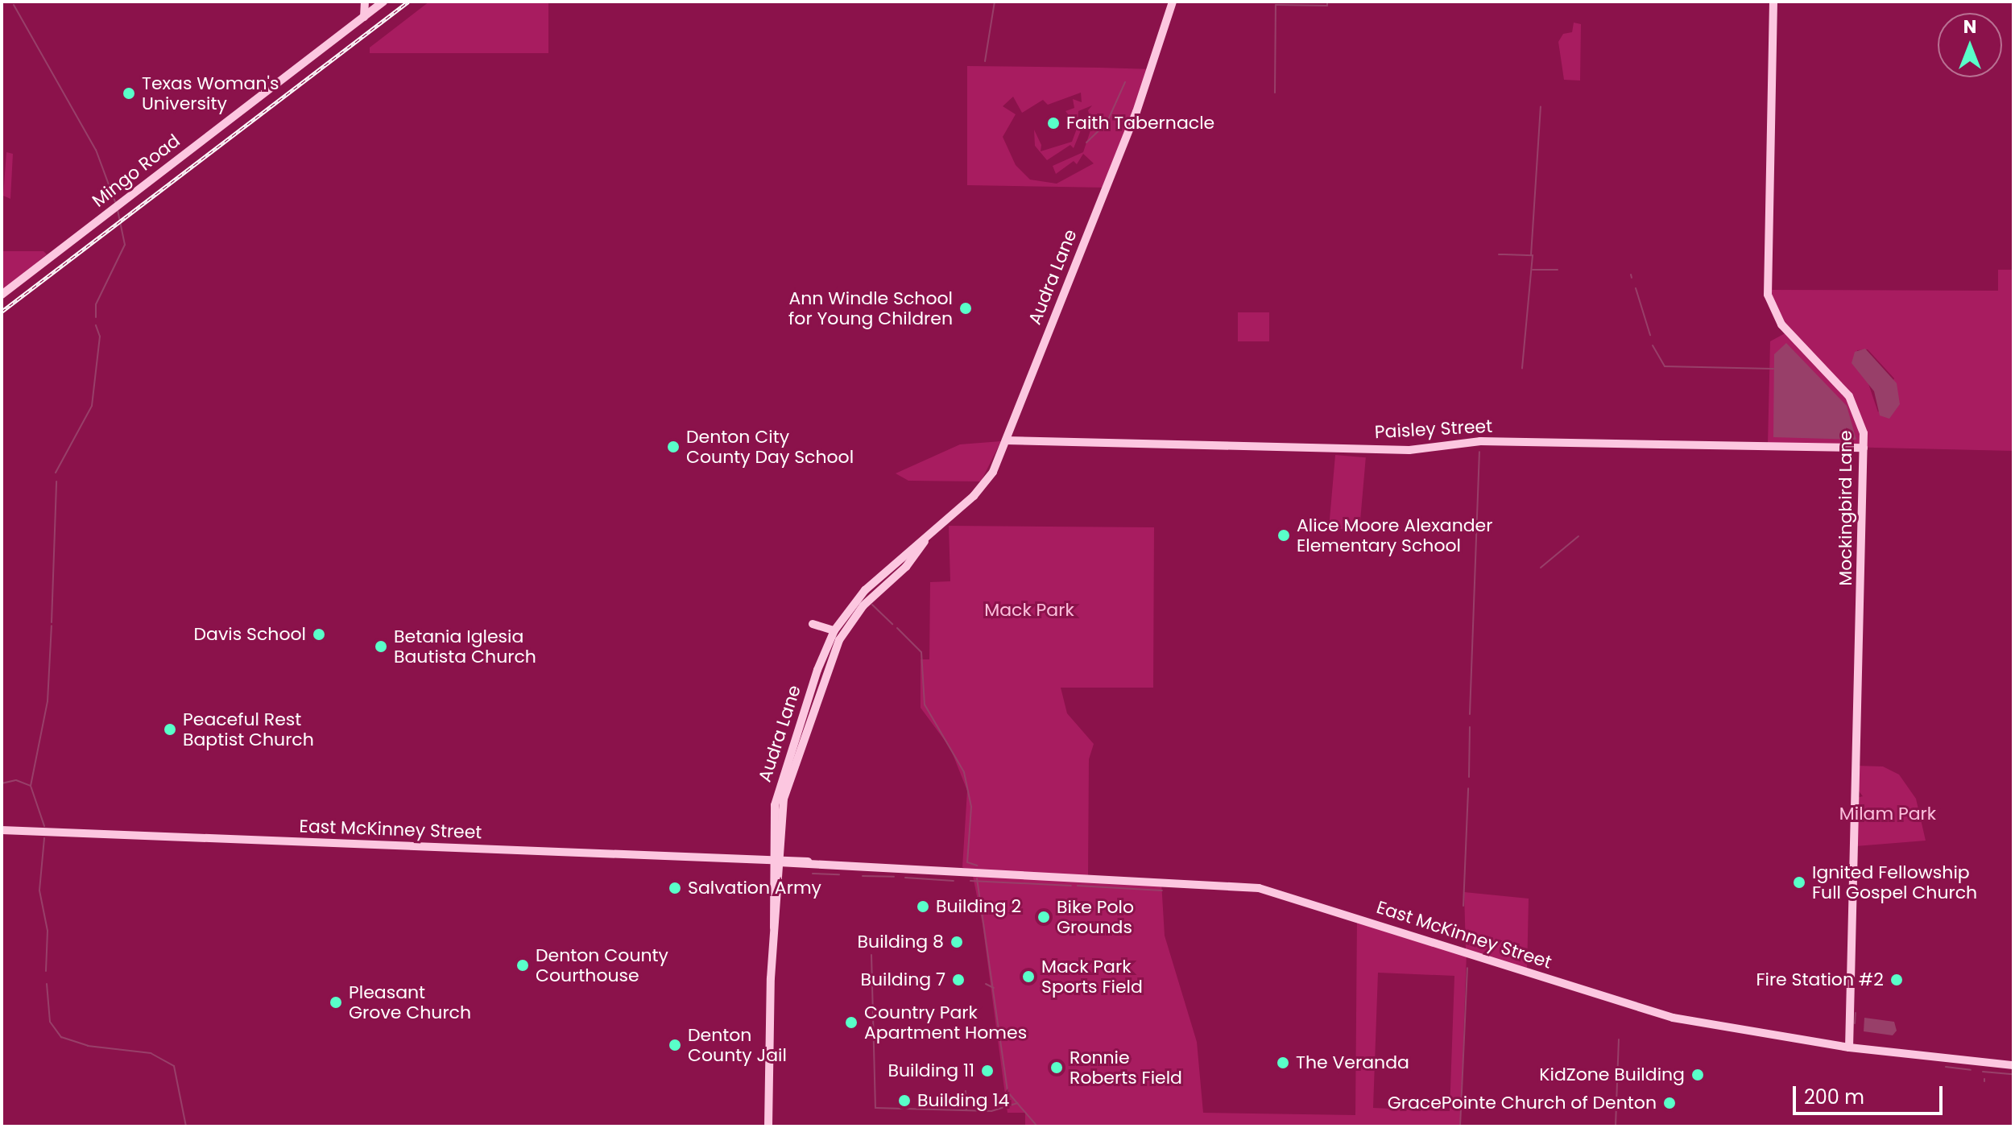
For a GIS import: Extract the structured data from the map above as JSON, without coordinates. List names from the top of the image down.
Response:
{
  "streets": {
    "street": [
      "Mingo Road",
      "Audra Lane",
      "Paisley Street",
      "Mockingbird Lane",
      "East McKinney Street"
    ]
  },
  "crossings": [
    ["Audra Lane", "Paisley Street"],
    ["Audra Lane", "East McKinney Street"],
    ["Paisley Street", "Mockingbird Lane"],
    ["Mockingbird Lane", "East McKinney Street"]
  ],
  "parks": ["Mack Park", "Milam Park"],
  "places": [
    "Texas Woman's University",
    "Faith Tabernacle",
    "Ann Windle School for Young Children",
    "Denton City County Day School",
    "Alice Moore Alexander Elementary School",
    "Davis School",
    "Betania Iglesia Bautista Church",
    "Peaceful Rest Baptist Church",
    "Ignited Fellowship Full Gospel Church",
    "Salvation Army",
    "Building 2",
    "Bike Polo Grounds",
    "Building 8",
    "Denton County Courthouse",
    "Mack Park Sports Field",
    "Building 7",
    "Fire Station #2",
    "Pleasant Grove Church",
    "Country Park Apartment Homes",
    "Denton County Jail",
    "The Veranda",
    "Ronnie Roberts Field",
    "Building 11",
    "KidZone Building",
    "Building 14",
    "GracePointe Church of Denton"
  ],
  "scale_bar": "200 m",
  "north": "top"
}
